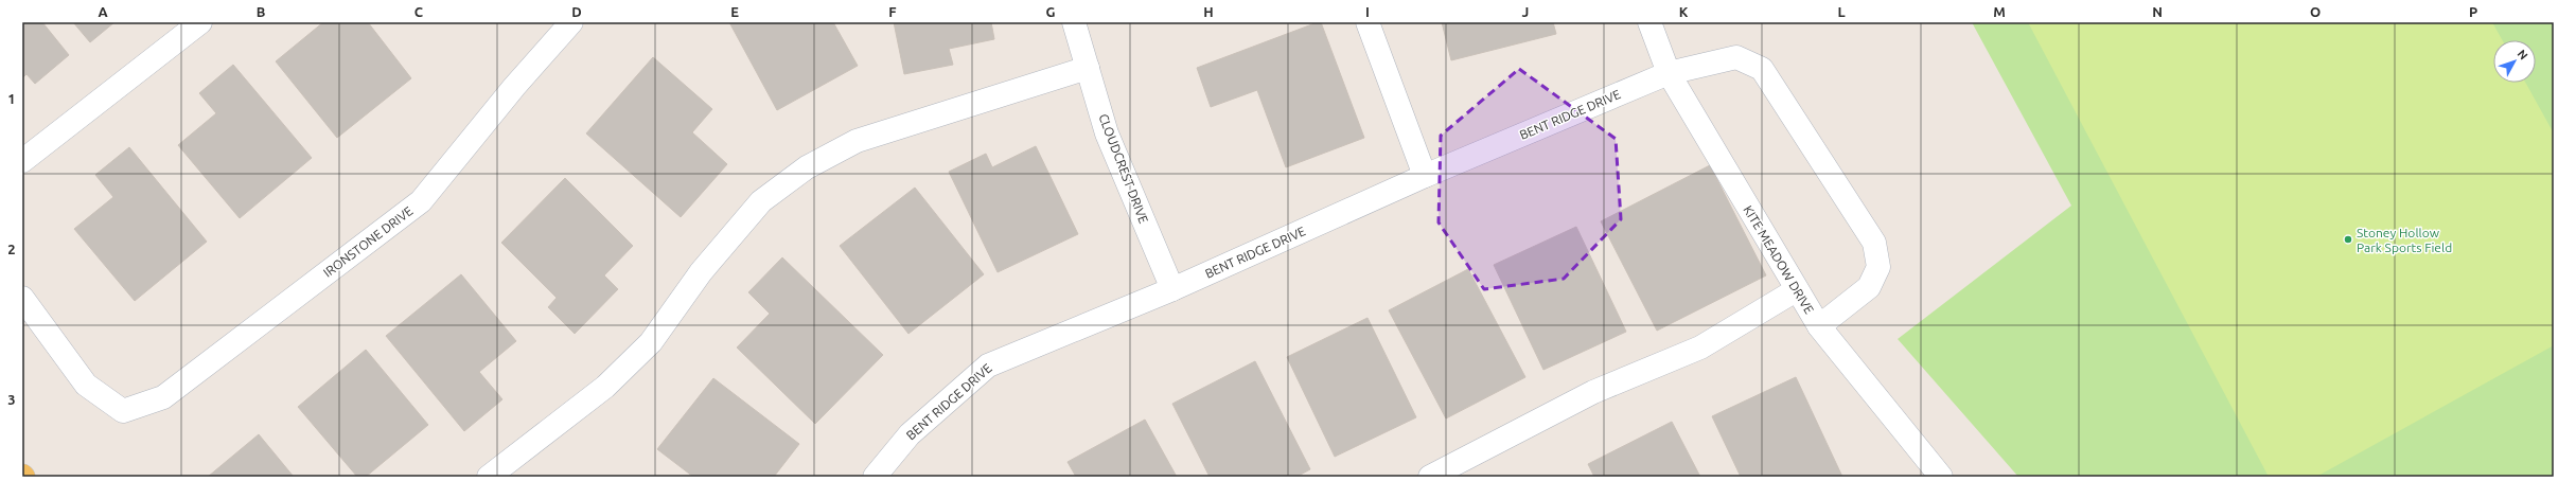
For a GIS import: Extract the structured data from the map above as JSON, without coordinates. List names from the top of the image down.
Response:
{
  "streets": {
    "street": [
      "BENT RIDGE DRIVE",
      "CLOUDCREST DRIVE",
      "IRONSTONE DRIVE",
      "KITE MEADOW DRIVE"
    ]
  },
  "crossings": [
    ["BENT RIDGE DRIVE", "CLOUDCREST DRIVE"],
    ["BENT RIDGE DRIVE", "KITE MEADOW DRIVE"]
  ],
  "places": ["Stoney Hollow Park Sports Field"],
  "north": "top right",
  "grid": {
    "columns": [
      "A",
      "B",
      "C",
      "D",
      "E",
      "F",
      "G",
      "H",
      "I",
      "J",
      "K",
      "L",
      "M",
      "N",
      "O",
      "P"
    ],
    "rows": ["1", "2", "3"]
  }
}
